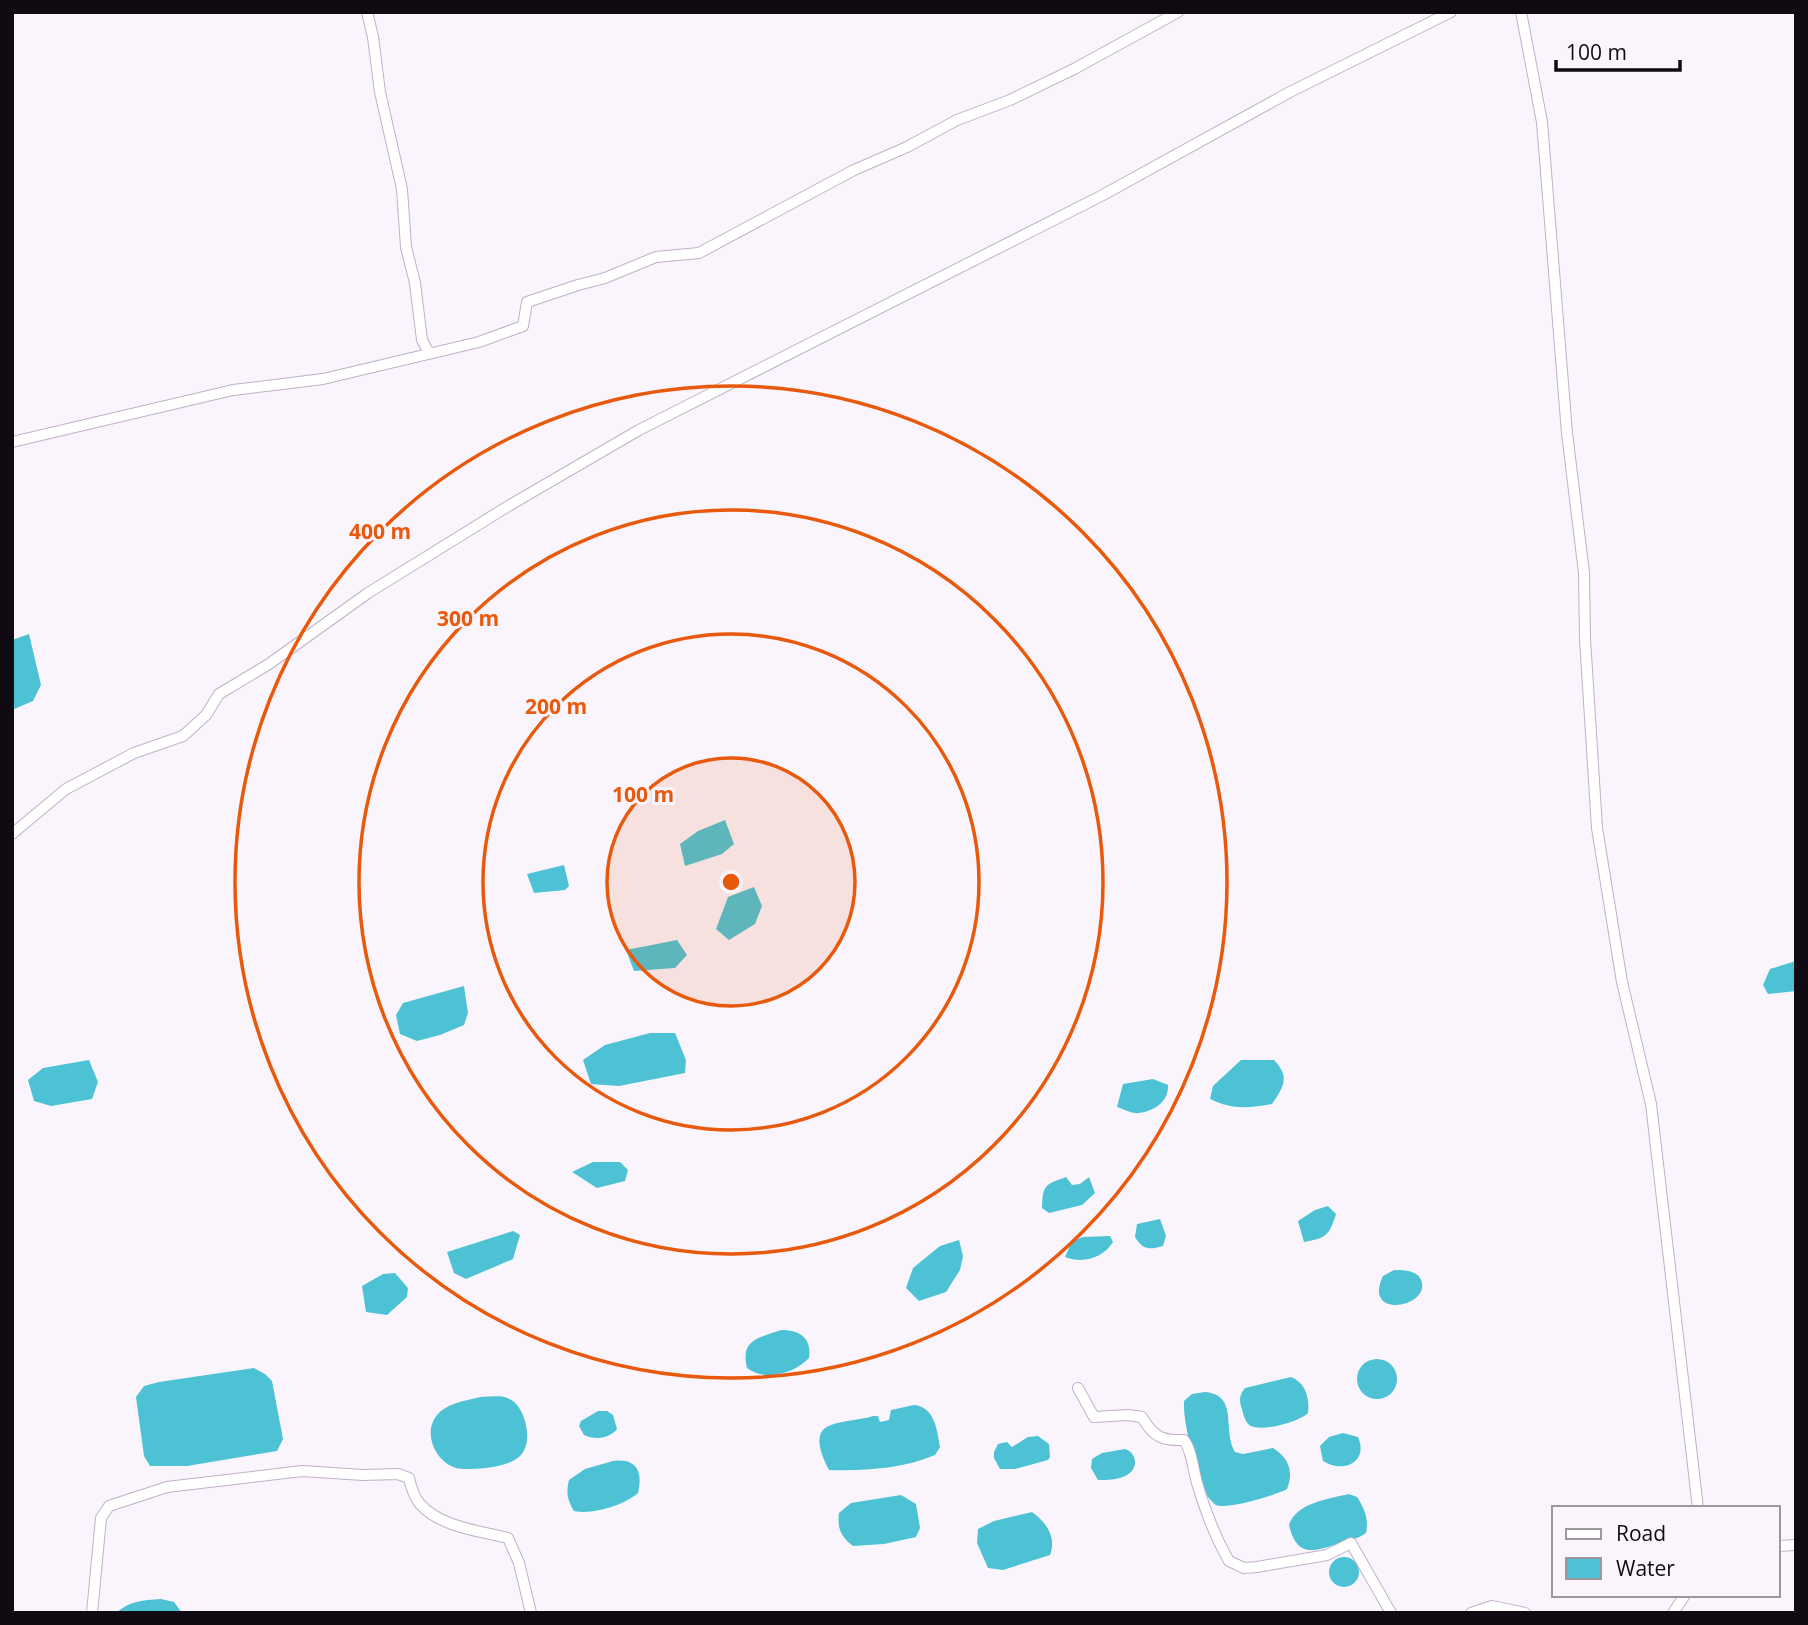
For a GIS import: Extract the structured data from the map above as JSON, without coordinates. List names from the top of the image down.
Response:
{
  "legend": ["Road", "Water"],
  "scale_bar": "100 m",
  "rings": [
    "400 m",
    "300 m",
    "200 m",
    "100 m"
  ]
}
